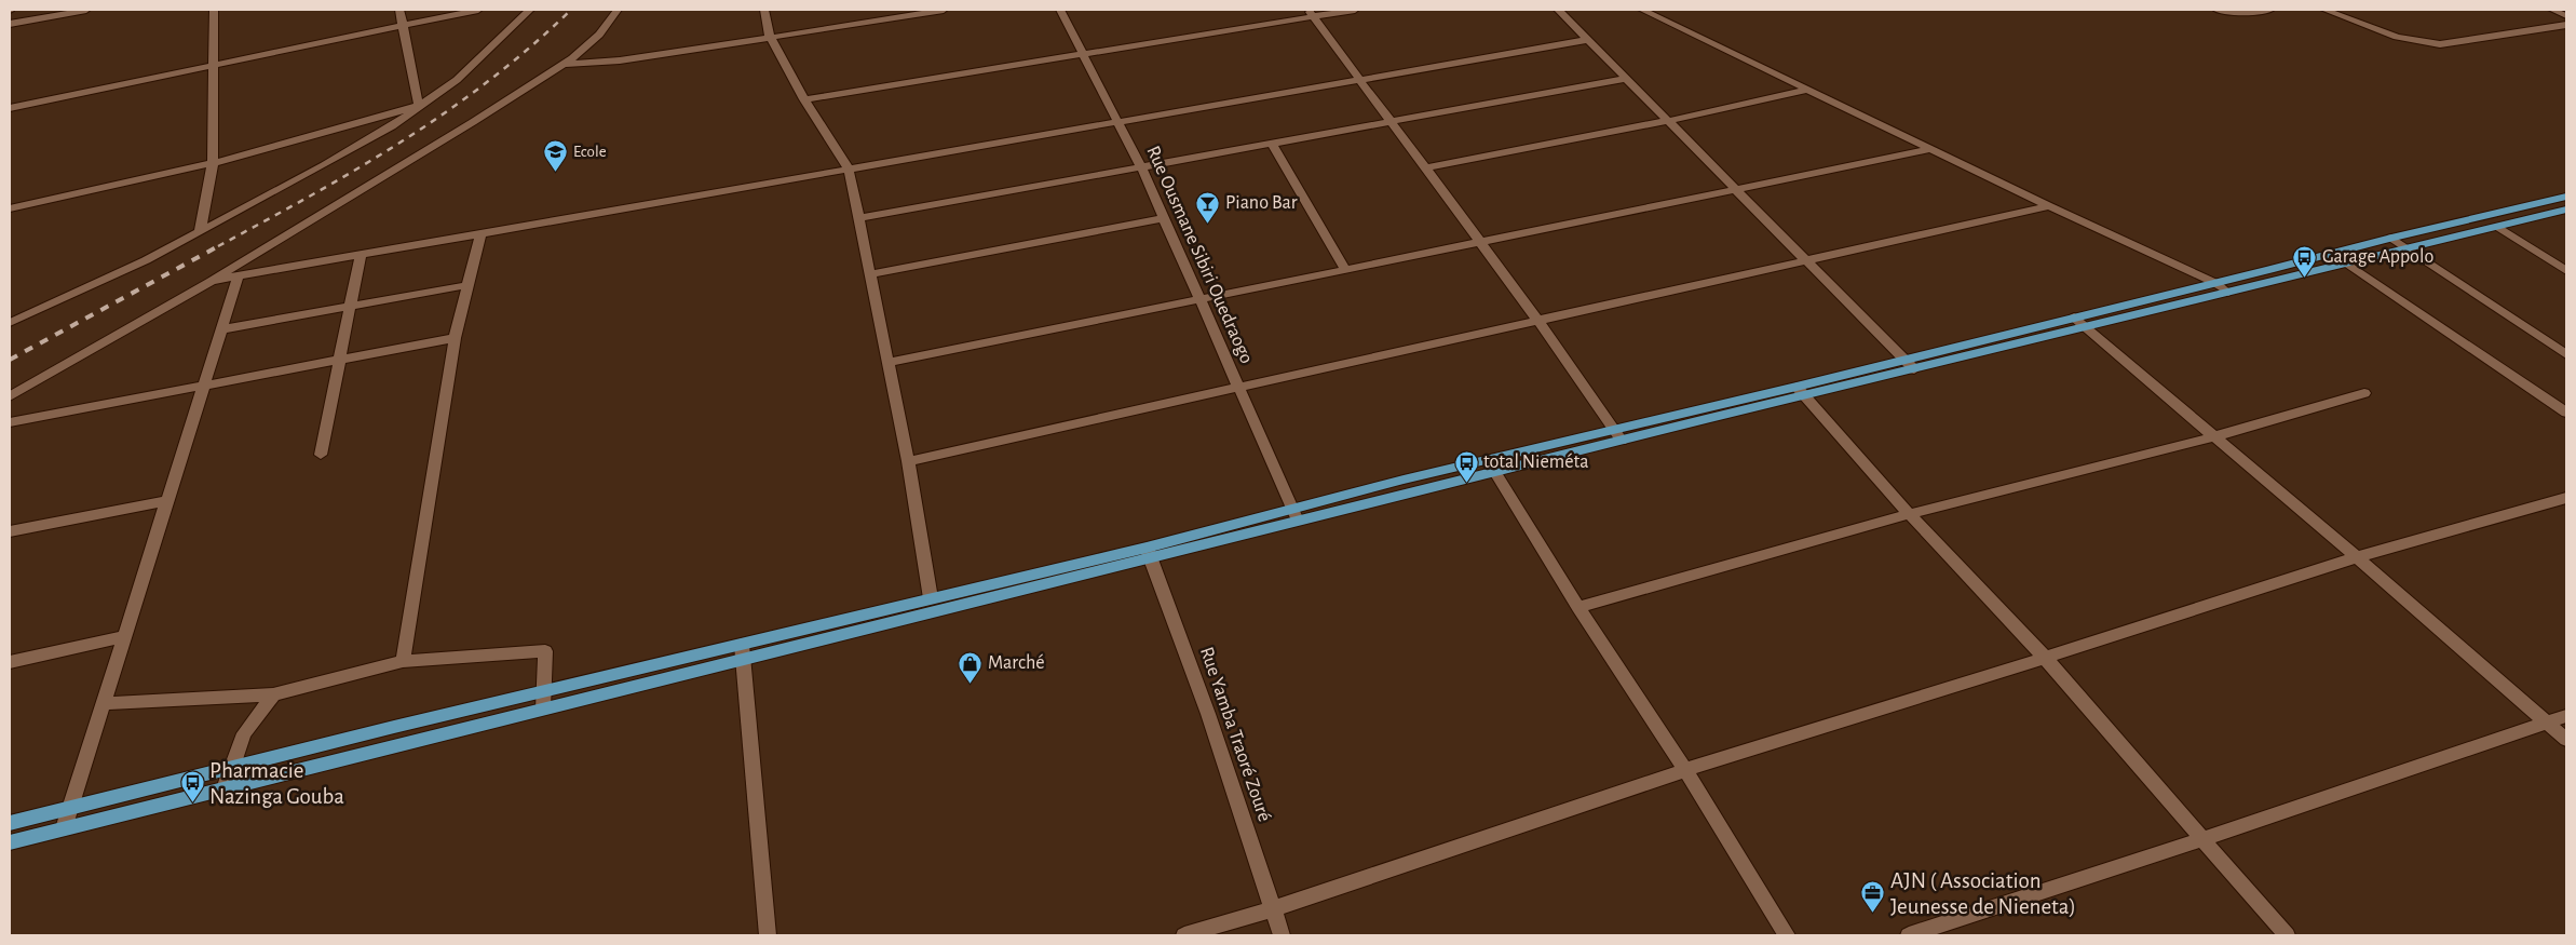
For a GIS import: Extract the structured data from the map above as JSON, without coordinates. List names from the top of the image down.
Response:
{
  "streets": {
    "street": ["Rue Ousmane Sibiri Ouedraogo", "Rue Yamba Traoré Zouré"]
  },
  "places": {
    "school or university": ["Ecole"],
    "bar": ["Piano Bar"],
    "bus stop": ["Garage Appolo", "total Nieméta", "Pharmacie Nazinga Gouba"],
    "shop": ["Marché"],
    "office": ["AJN ( Association Jeunesse de Nieneta)"]
  }
}
